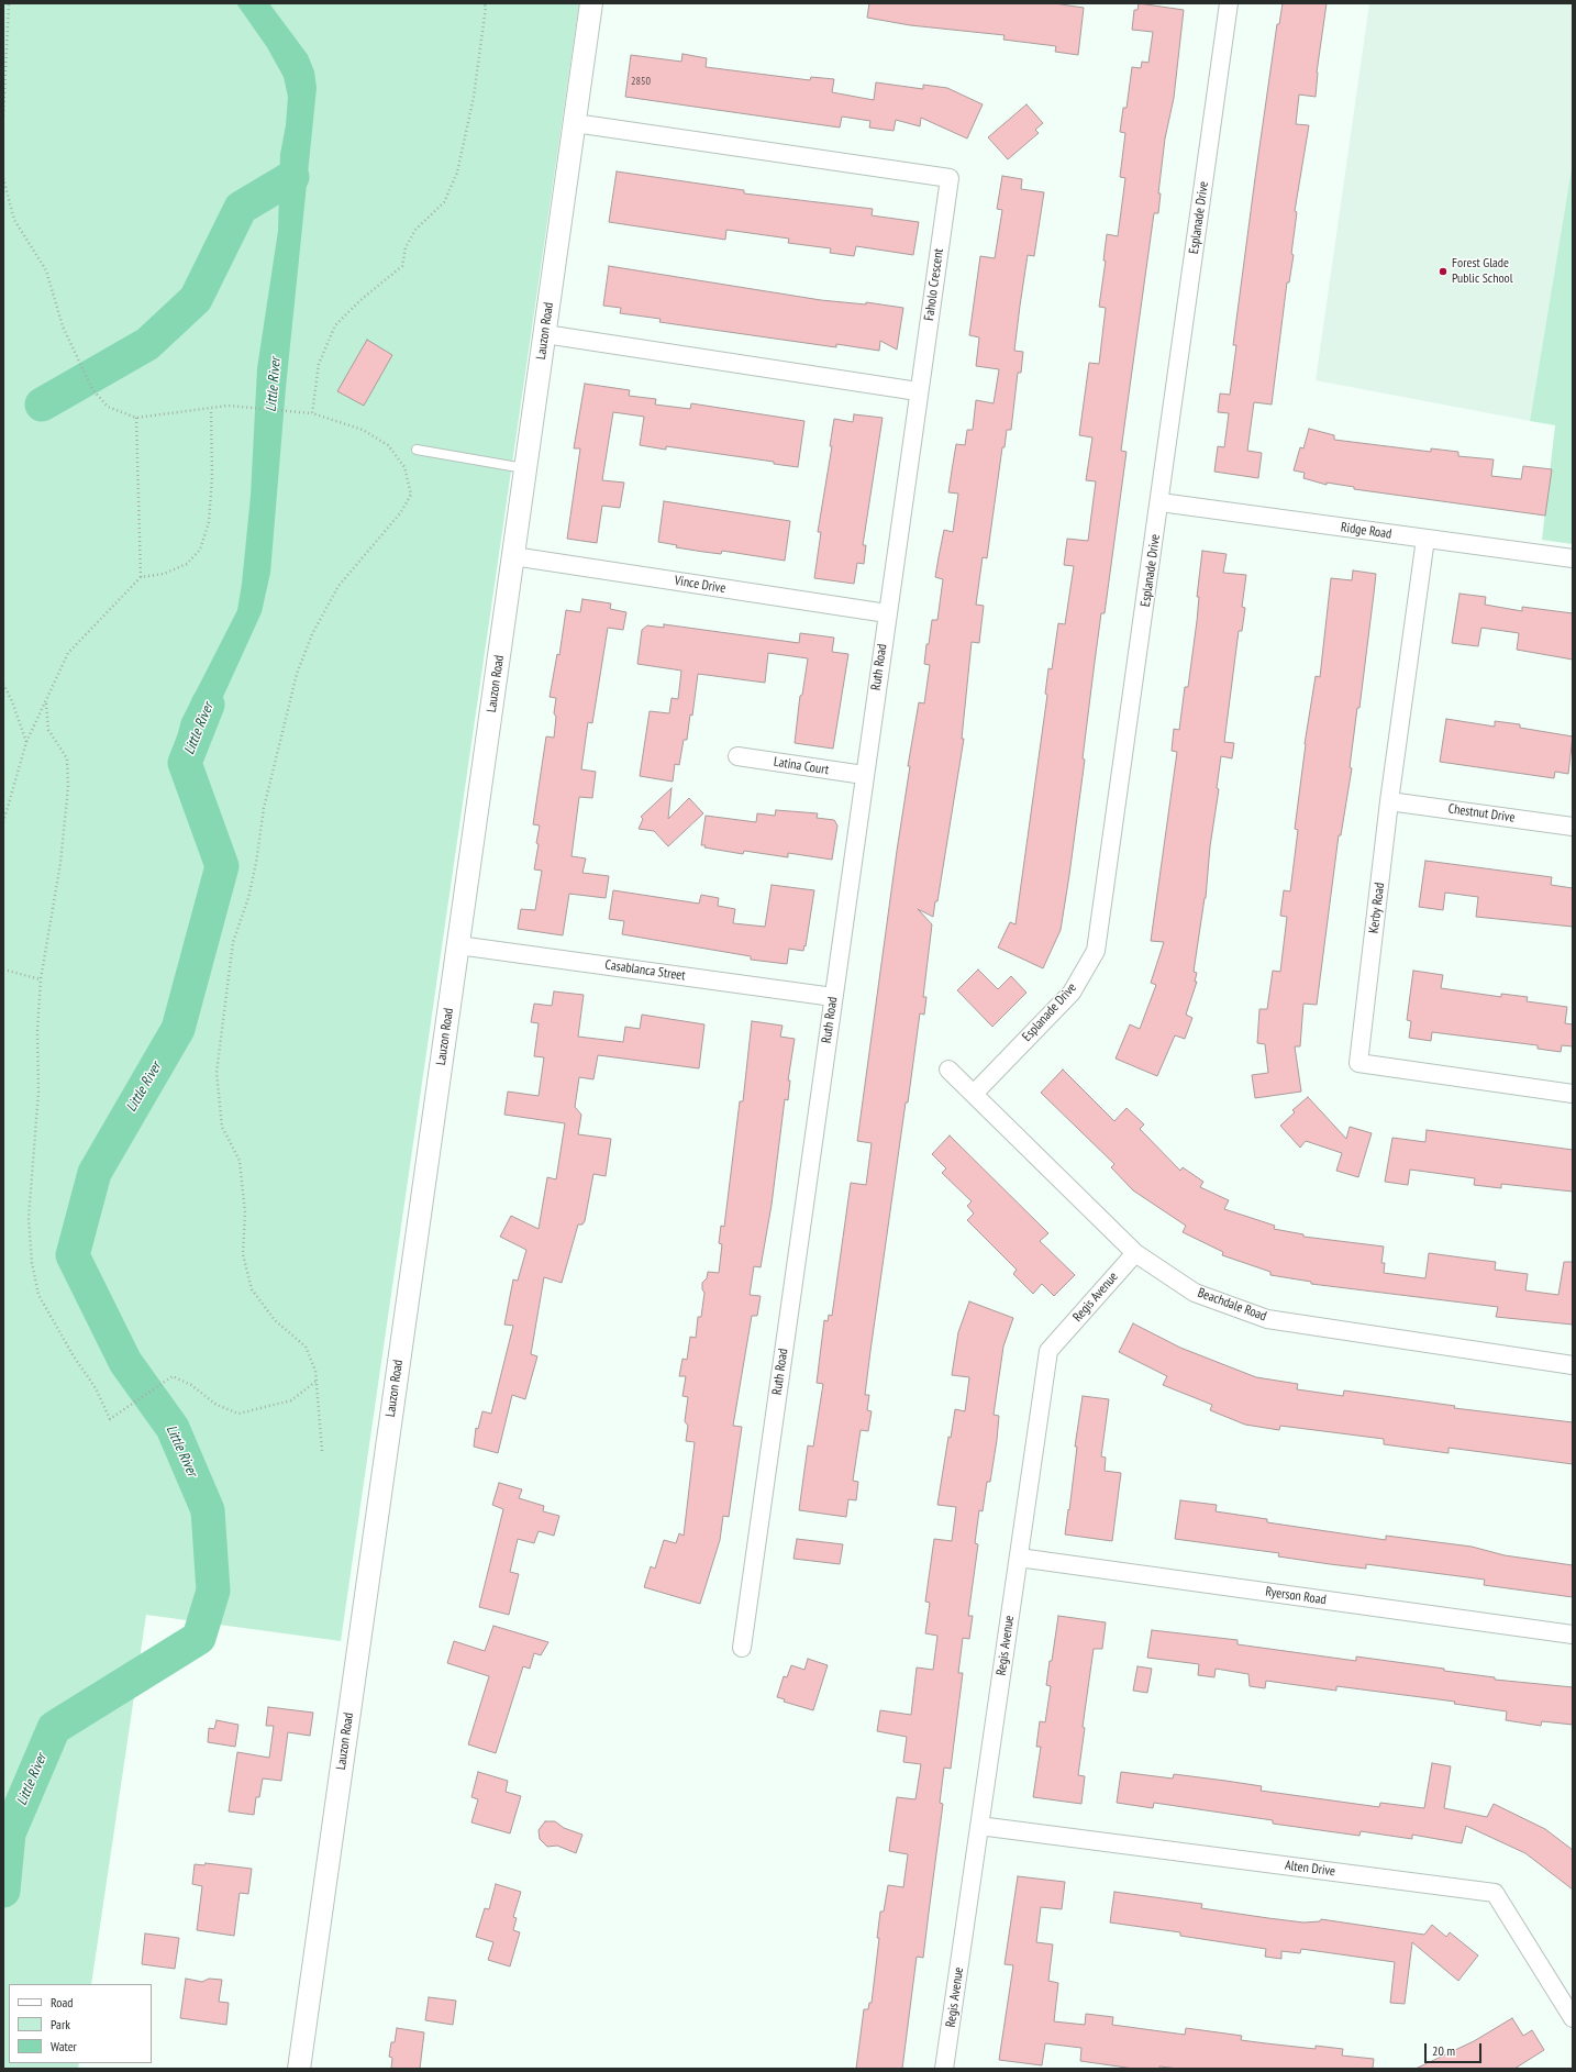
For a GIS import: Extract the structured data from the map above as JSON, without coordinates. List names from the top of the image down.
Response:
{
  "streets": {
    "street": [
      "Esplanade Drive",
      "Faholo Crescent",
      "Lauzon Road",
      "Ridge Road",
      "Vince Drive",
      "Ruth Road",
      "Latina Court",
      "Chestnut Drive",
      "Kerby Road",
      "Casablanca Street",
      "Regis Avenue",
      "Beachdale Road",
      "Ryerson Road",
      "Alten Drive"
    ]
  },
  "crossings": [
    ["Esplanade Drive", "Ridge Road"],
    ["Esplanade Drive", "Beachdale Road"],
    ["Faholo Crescent", "Lauzon Road"],
    ["Faholo Crescent", "Ruth Road"],
    ["Lauzon Road", "Vince Drive"],
    ["Lauzon Road", "Casablanca Street"],
    ["Ridge Road", "Kerby Road"],
    ["Vince Drive", "Ruth Road"],
    ["Ruth Road", "Latina Court"],
    ["Ruth Road", "Casablanca Street"],
    ["Chestnut Drive", "Kerby Road"],
    ["Regis Avenue", "Beachdale Road"],
    ["Regis Avenue", "Ryerson Road"],
    ["Regis Avenue", "Alten Drive"]
  ],
  "water": ["Little River"],
  "places": ["Forest Glade Public School"],
  "house_numbers": ["2850"],
  "legend": ["Road", "Park", "Water"],
  "scale_bar": "20 m"
}
